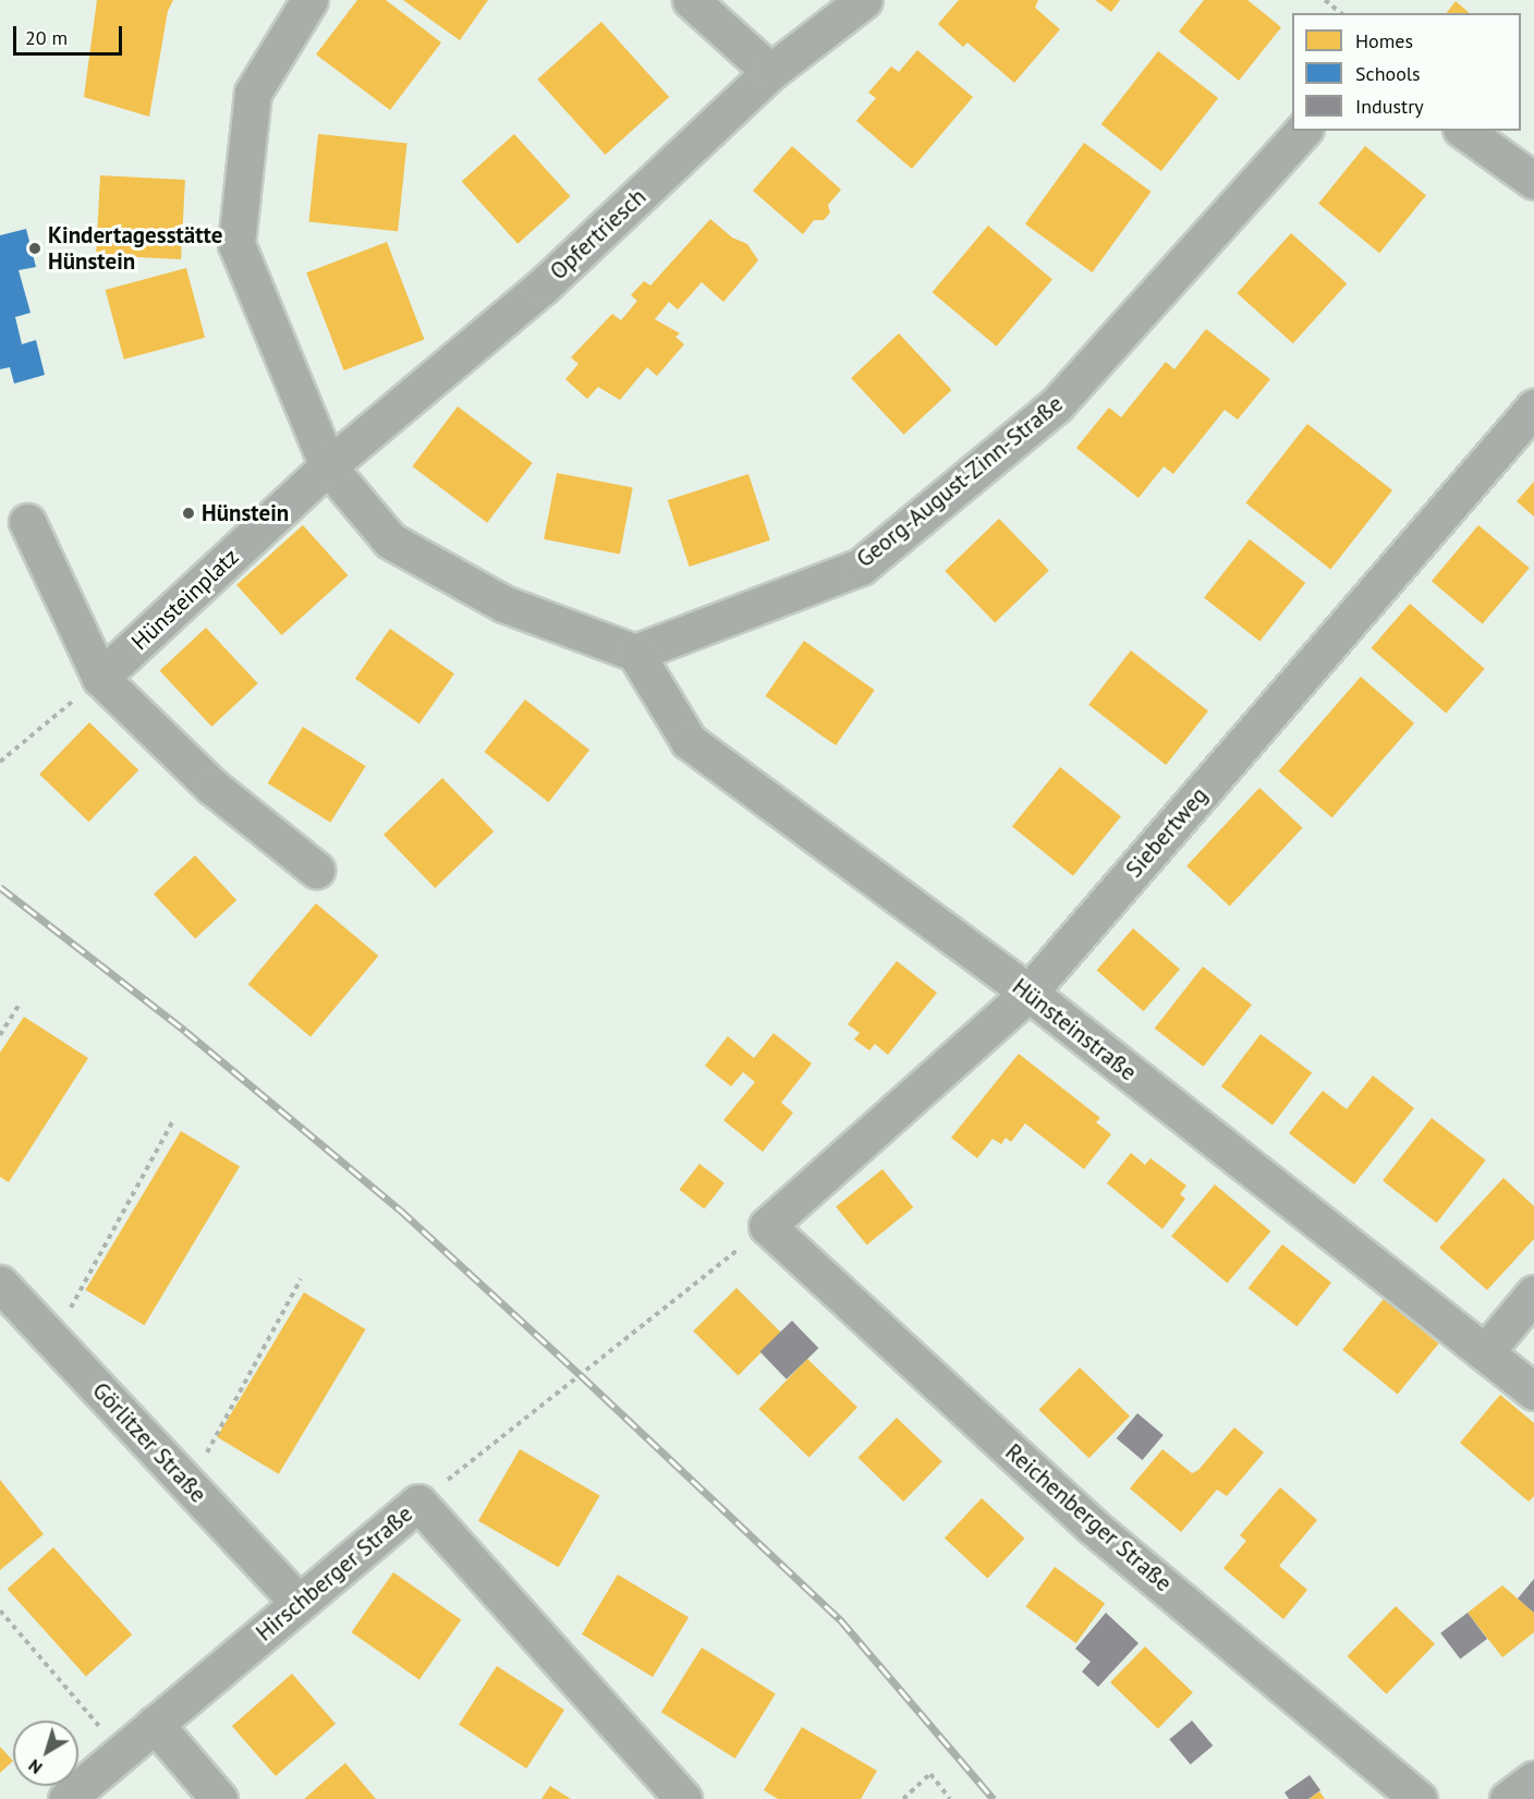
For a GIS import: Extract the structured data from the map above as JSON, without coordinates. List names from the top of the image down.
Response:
{
  "streets": {
    "street": [
      "Opfertriesch",
      "Georg-August-Zinn-Straße",
      "Hünsteinplatz",
      "Siebertweg",
      "Hünsteinstraße",
      "Görlitzer Straße",
      "Reichenberger Straße",
      "Hirschberger Straße"
    ]
  },
  "crossings": [
    ["Opfertriesch", "Hünsteinplatz"],
    ["Georg-August-Zinn-Straße", "Hünsteinstraße"],
    ["Siebertweg", "Hünsteinstraße"],
    ["Siebertweg", "Reichenberger Straße"],
    ["Görlitzer Straße", "Hirschberger Straße"]
  ],
  "places": ["Kindertagesstätte Hünstein", "Hünstein"],
  "legend": ["Homes", "Schools", "Industry"],
  "scale_bar": "20 m",
  "north": "bottom left"
}
